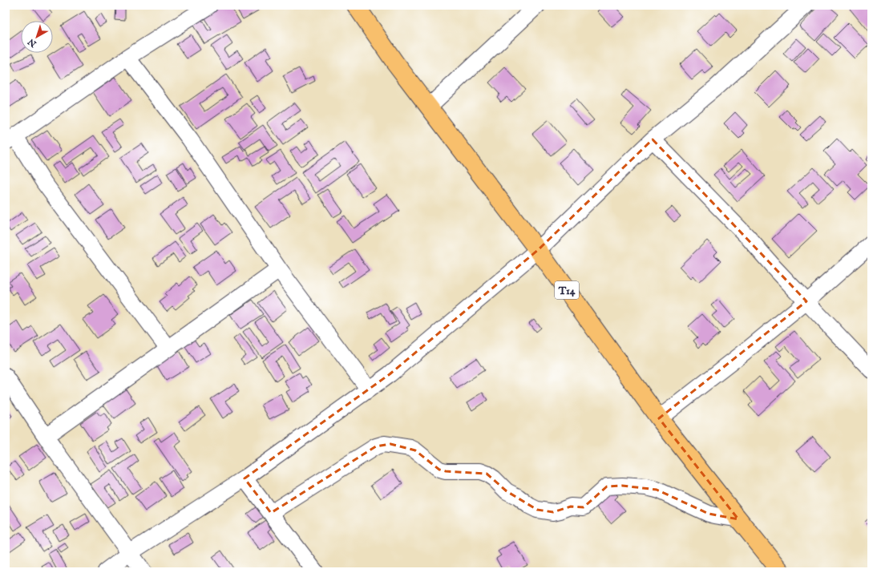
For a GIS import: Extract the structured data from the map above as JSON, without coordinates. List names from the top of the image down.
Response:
{
  "streets": {
    "highway": ["T14"]
  },
  "north": "bottom left"
}
